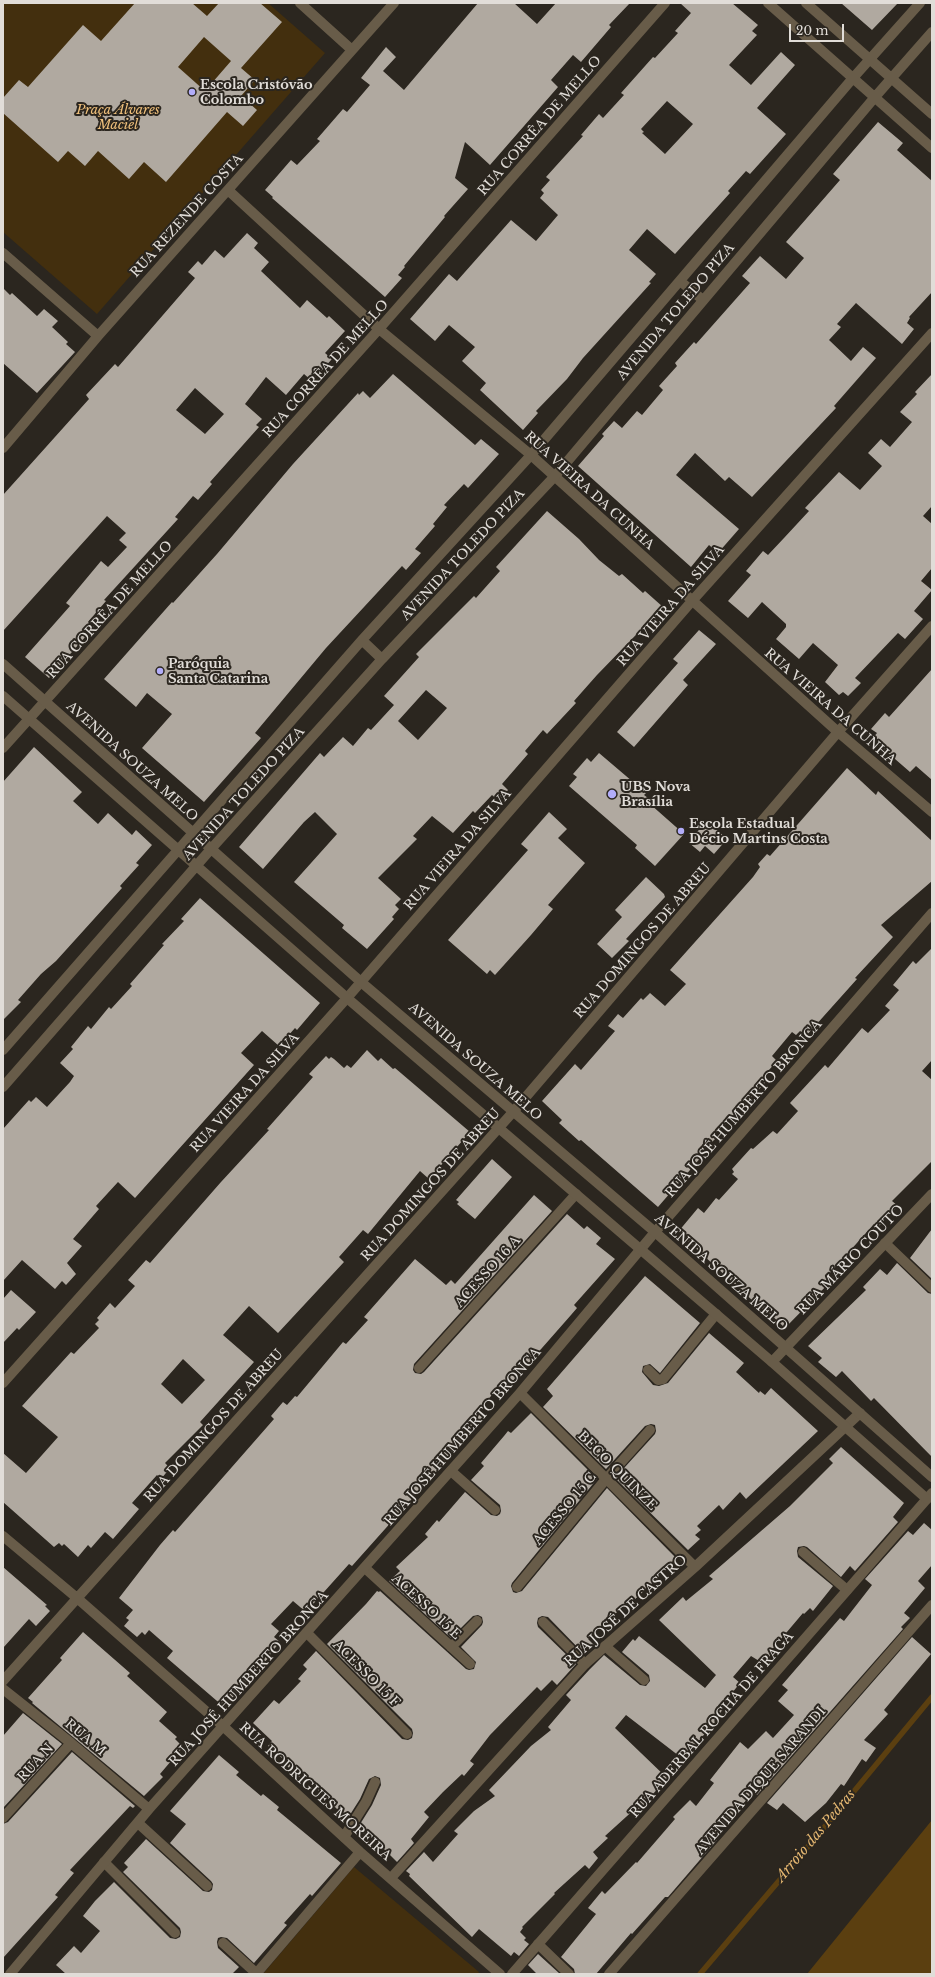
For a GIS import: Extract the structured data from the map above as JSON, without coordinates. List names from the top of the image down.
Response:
{
  "streets": {
    "street": [
      "RUA CORRÊA DE MELLO",
      "RUA REZENDE COSTA",
      "AVENIDA TOLEDO PIZA",
      "RUA VIEIRA DA CUNHA",
      "RUA VIEIRA DA SILVA",
      "AVENIDA SOUZA MELO",
      "RUA DOMINGOS DE ABREU",
      "RUA JOSÉ HUMBERTO BRONCA",
      "RUA MÁRIO COUTO",
      "ACESSO 16 A",
      "BECO QUINZE",
      "ACESSO 15 C",
      "ACESSO 15 E",
      "RUA JOSÉ DE CASTRO",
      "ACESSO 15 F",
      "RUA ADERBAL ROCHA DE FRAGA",
      "RUA M",
      "RUA N",
      "AVENIDA DIQUE SARANDI",
      "RUA RODRIGUES MOREIRA"
    ]
  },
  "crossings": [
    ["RUA CORRÊA DE MELLO", "RUA VIEIRA DA CUNHA"],
    ["RUA CORRÊA DE MELLO", "AVENIDA SOUZA MELO"],
    ["RUA REZENDE COSTA", "RUA VIEIRA DA CUNHA"],
    ["AVENIDA TOLEDO PIZA", "RUA VIEIRA DA CUNHA"],
    ["AVENIDA TOLEDO PIZA", "AVENIDA SOUZA MELO"],
    ["RUA VIEIRA DA CUNHA", "RUA VIEIRA DA SILVA"],
    ["RUA VIEIRA DA CUNHA", "RUA DOMINGOS DE ABREU"],
    ["RUA VIEIRA DA SILVA", "AVENIDA SOUZA MELO"],
    ["AVENIDA SOUZA MELO", "RUA DOMINGOS DE ABREU"],
    ["AVENIDA SOUZA MELO", "RUA JOSÉ HUMBERTO BRONCA"],
    ["AVENIDA SOUZA MELO", "RUA MÁRIO COUTO"],
    ["AVENIDA SOUZA MELO", "RUA JOSÉ DE CASTRO"],
    ["RUA DOMINGOS DE ABREU", "RUA RODRIGUES MOREIRA"],
    ["RUA JOSÉ HUMBERTO BRONCA", "BECO QUINZE"],
    ["RUA JOSÉ HUMBERTO BRONCA", "ACESSO 15 E"],
    ["RUA JOSÉ HUMBERTO BRONCA", "ACESSO 15 F"],
    ["RUA JOSÉ HUMBERTO BRONCA", "RUA M"],
    ["RUA JOSÉ HUMBERTO BRONCA", "RUA RODRIGUES MOREIRA"],
    ["BECO QUINZE", "ACESSO 15 C"],
    ["BECO QUINZE", "RUA JOSÉ DE CASTRO"],
    ["RUA JOSÉ DE CASTRO", "RUA RODRIGUES MOREIRA"],
    ["RUA M", "RUA N"]
  ],
  "water": ["Arroio das Pedras"],
  "parks": ["Praça Álvares Maciel"],
  "places": [
    "Escola Cristóvão Colombo",
    "Paróquia Santa Catarina",
    "UBS Nova Brasília",
    "Escola Estadual Décio Martins Costa"
  ],
  "scale_bar": "20 m"
}
